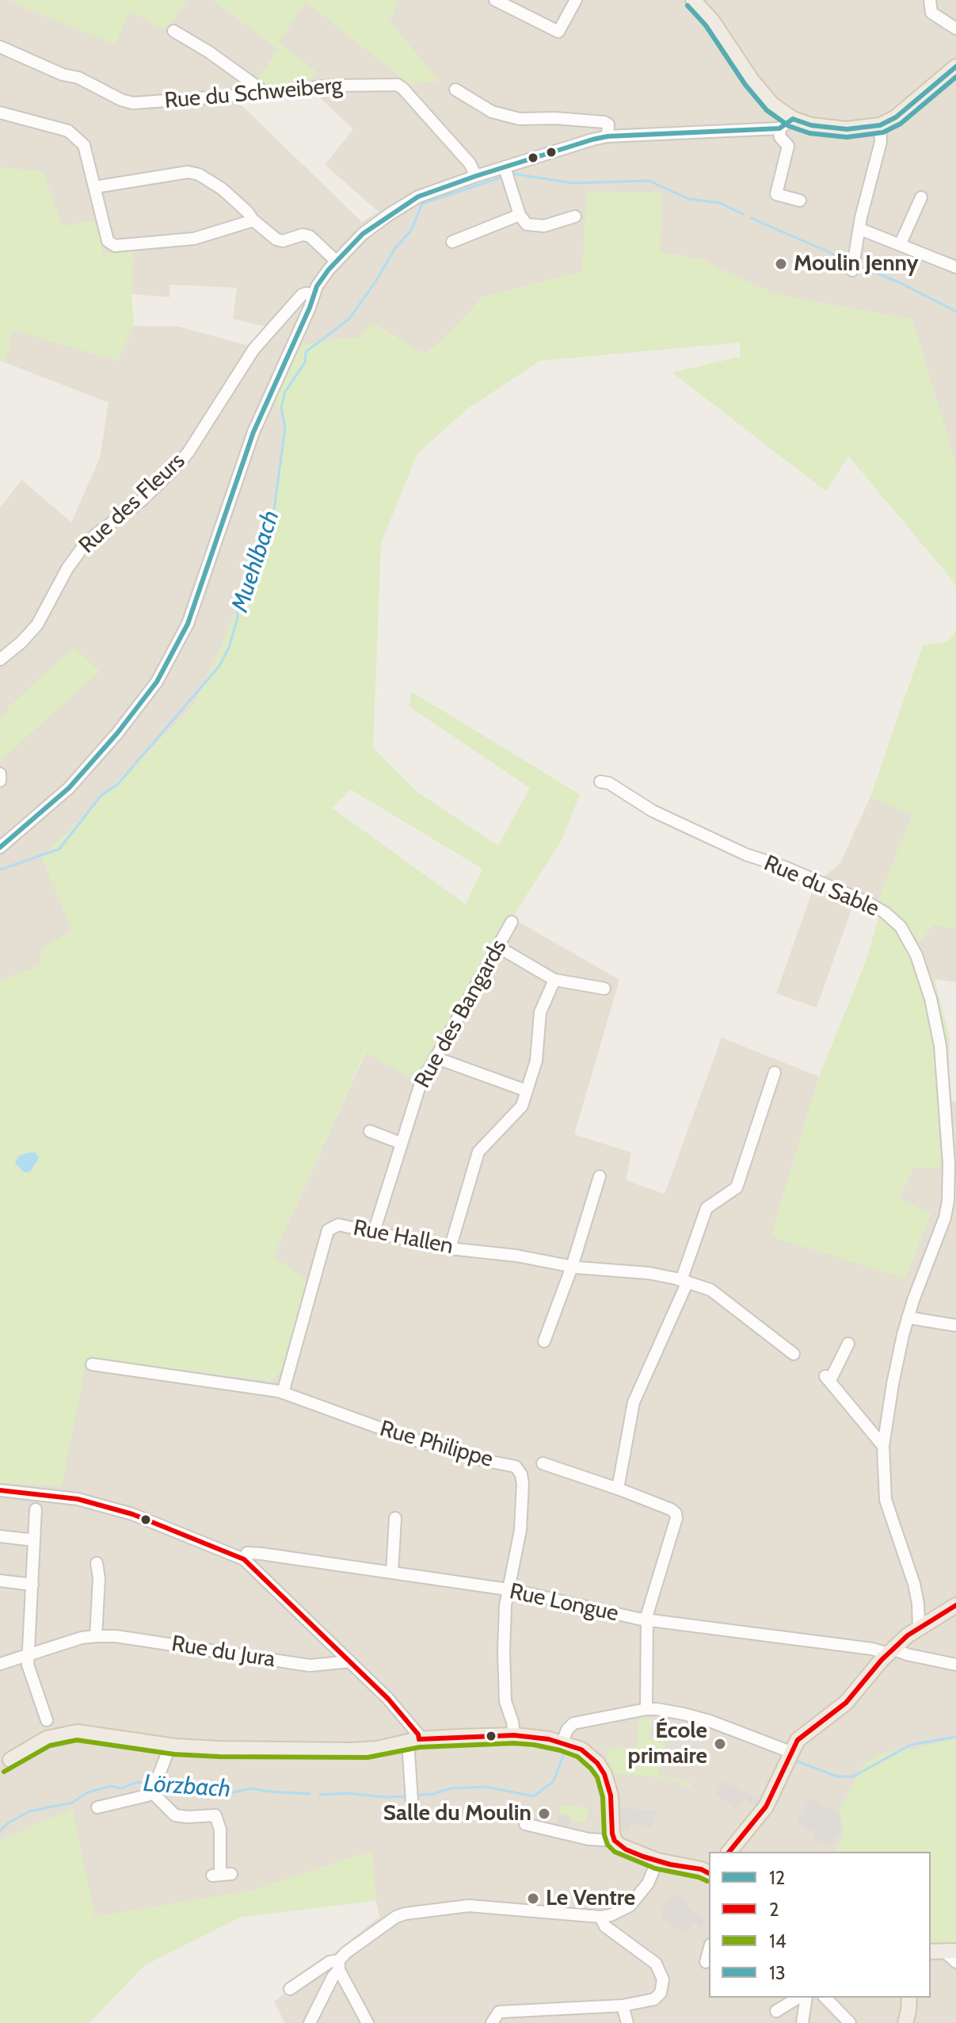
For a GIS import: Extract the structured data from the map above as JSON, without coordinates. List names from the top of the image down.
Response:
{
  "streets": {
    "street": [
      "Rue du Schweiberg",
      "Rue des Fleurs",
      "Rue du Sable",
      "Rue des Bangards",
      "Rue Hallen",
      "Rue Philippe",
      "Rue Longue",
      "Rue du Jura"
    ]
  },
  "crossings": [
    ["Rue des Bangards", "Rue Hallen"],
    ["Rue Hallen", "Rue Philippe"],
    ["Rue Philippe", "Rue Longue"]
  ],
  "water": ["Muehlbach", "Lörzbach"],
  "places": [
    "Moulin Jenny",
    "École primaire",
    "Salle du Moulin",
    "Le Ventre"
  ],
  "lines": [
    "transit line 13",
    "transit line 12",
    "transit line 2",
    "transit line 14"
  ],
  "legend": [
    "12",
    "2",
    "14",
    "13"
  ]
}
